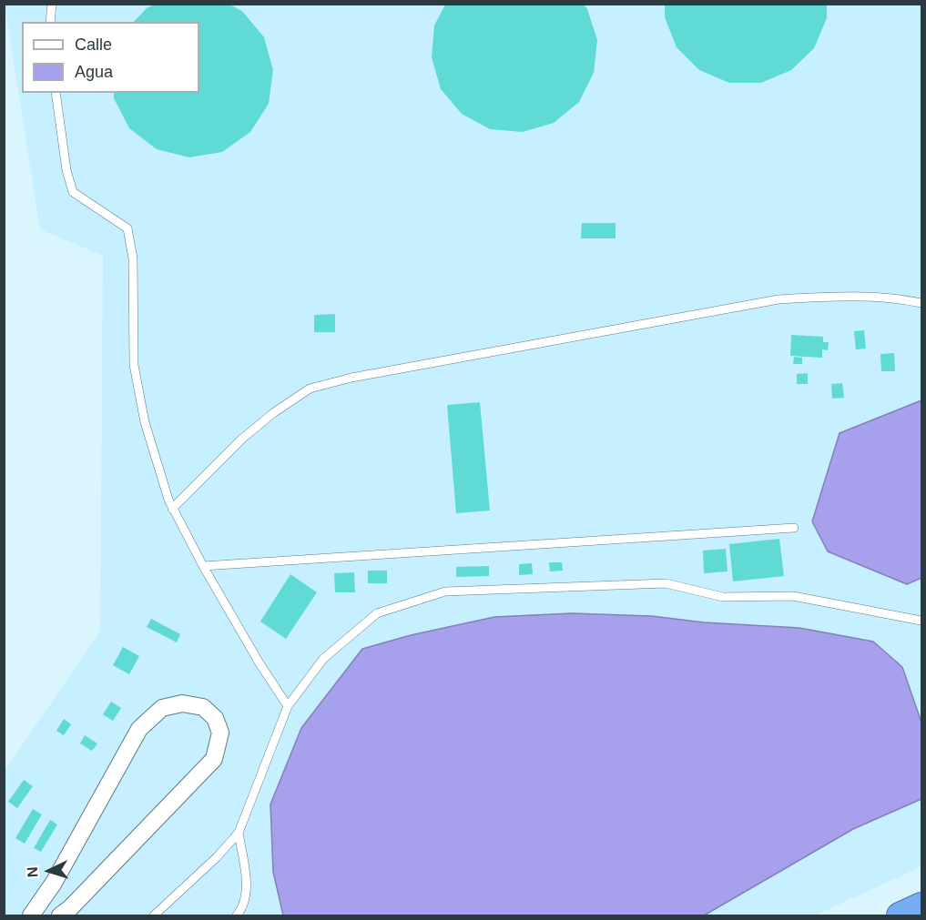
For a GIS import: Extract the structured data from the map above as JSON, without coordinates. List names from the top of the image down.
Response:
{
  "legend": ["Calle", "Agua"],
  "north": "left"
}
